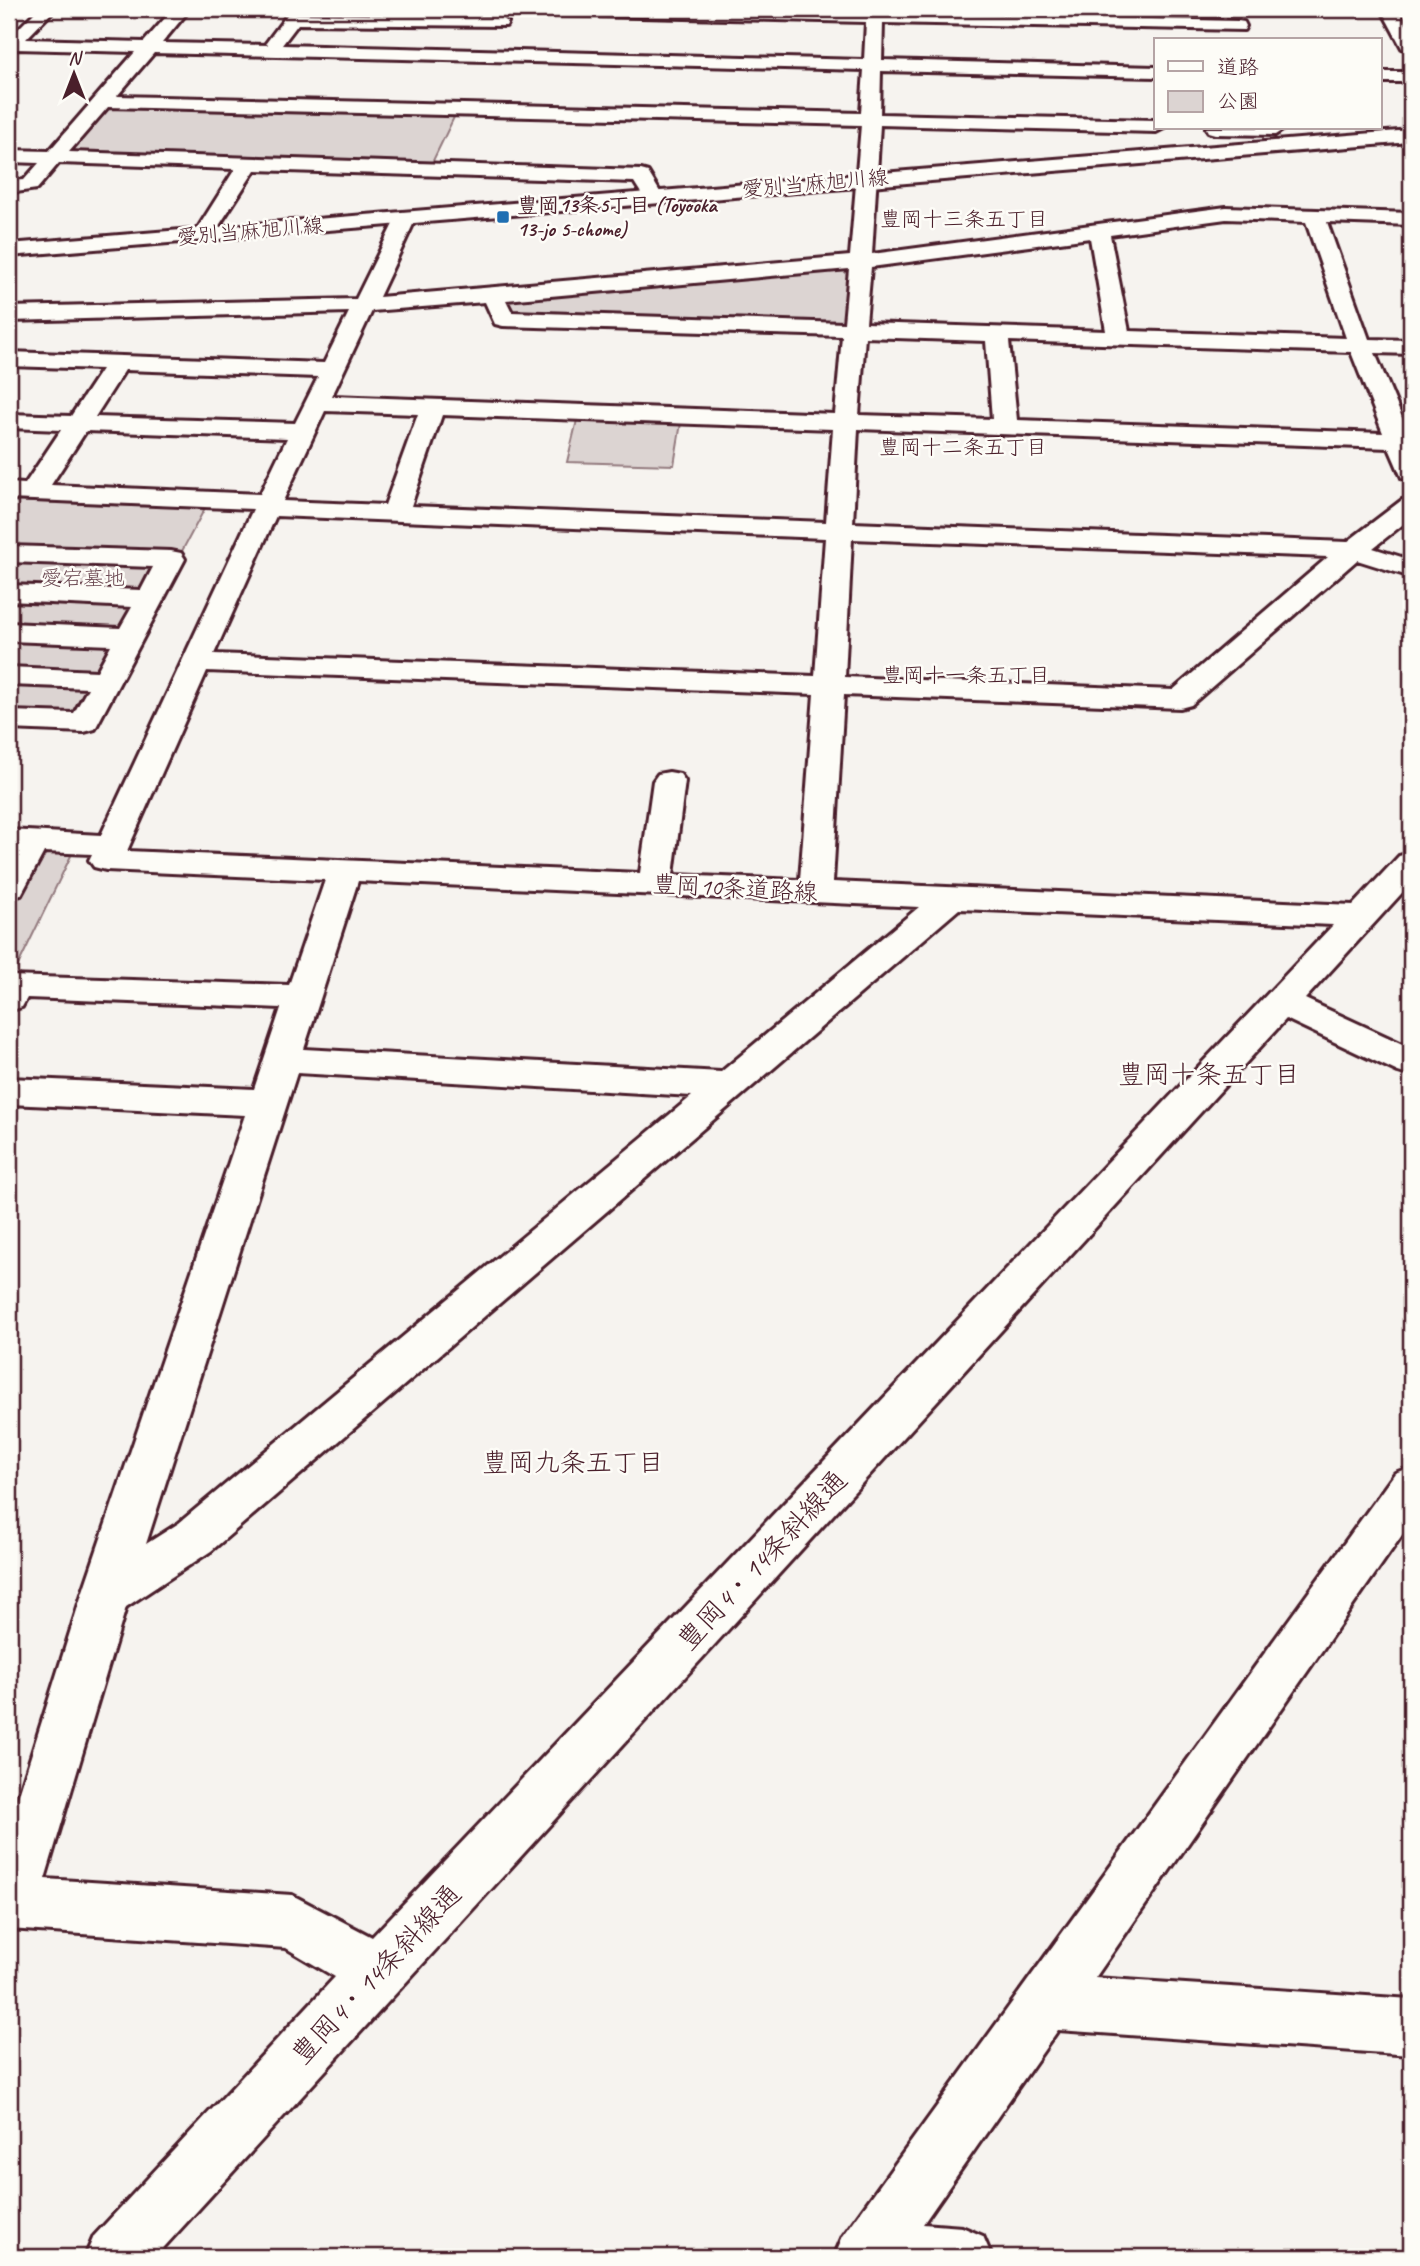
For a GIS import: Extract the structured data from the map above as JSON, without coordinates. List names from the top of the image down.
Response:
{
  "streets": {
    "street": ["愛別当麻旭川線", "豊岡10条道路線", "豊岡4・14条斜線通"]
  },
  "crossings": [
    ["豊岡10条道路線", "豊岡4・14条斜線通"]
  ],
  "districts": [
    "豊岡十三条五丁目",
    "豊岡十二条五丁目",
    "豊岡十一条五丁目",
    "豊岡十条五丁目",
    "豊岡九条五丁目"
  ],
  "parks": ["愛宕墓地"],
  "places": {
    "transit": ["豊岡13条5丁目 (Toyooka 13-jo 5-chome)"]
  },
  "legend": ["道路", "公園"],
  "north": "top"
}
